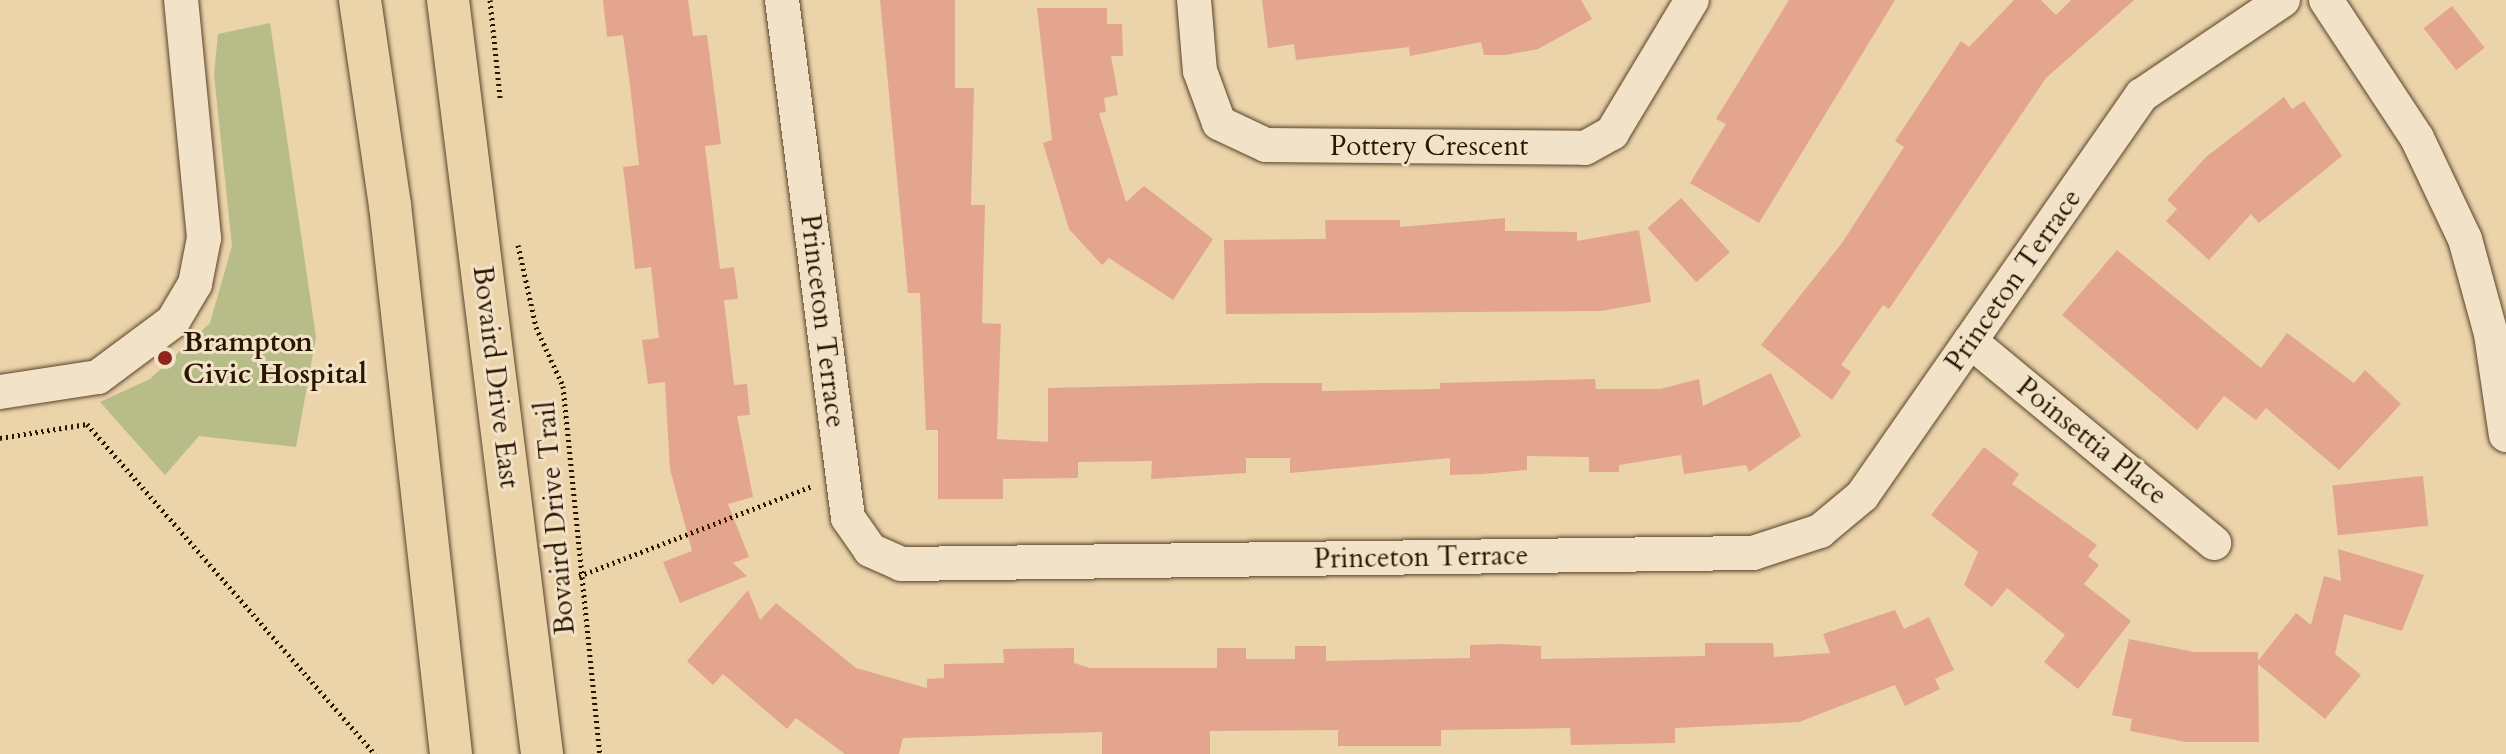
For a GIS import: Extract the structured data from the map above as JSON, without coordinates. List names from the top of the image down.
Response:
{
  "streets": {
    "main road": ["Bovaird Drive East"],
    "street": ["Pottery Crescent", "Princeton Terrace", "Poinsettia Place"],
    "path": ["Bovaird Drive Trail"]
  },
  "crossings": [
    ["Princeton Terrace", "Poinsettia Place"]
  ],
  "places": ["Brampton Civic Hospital"]
}
